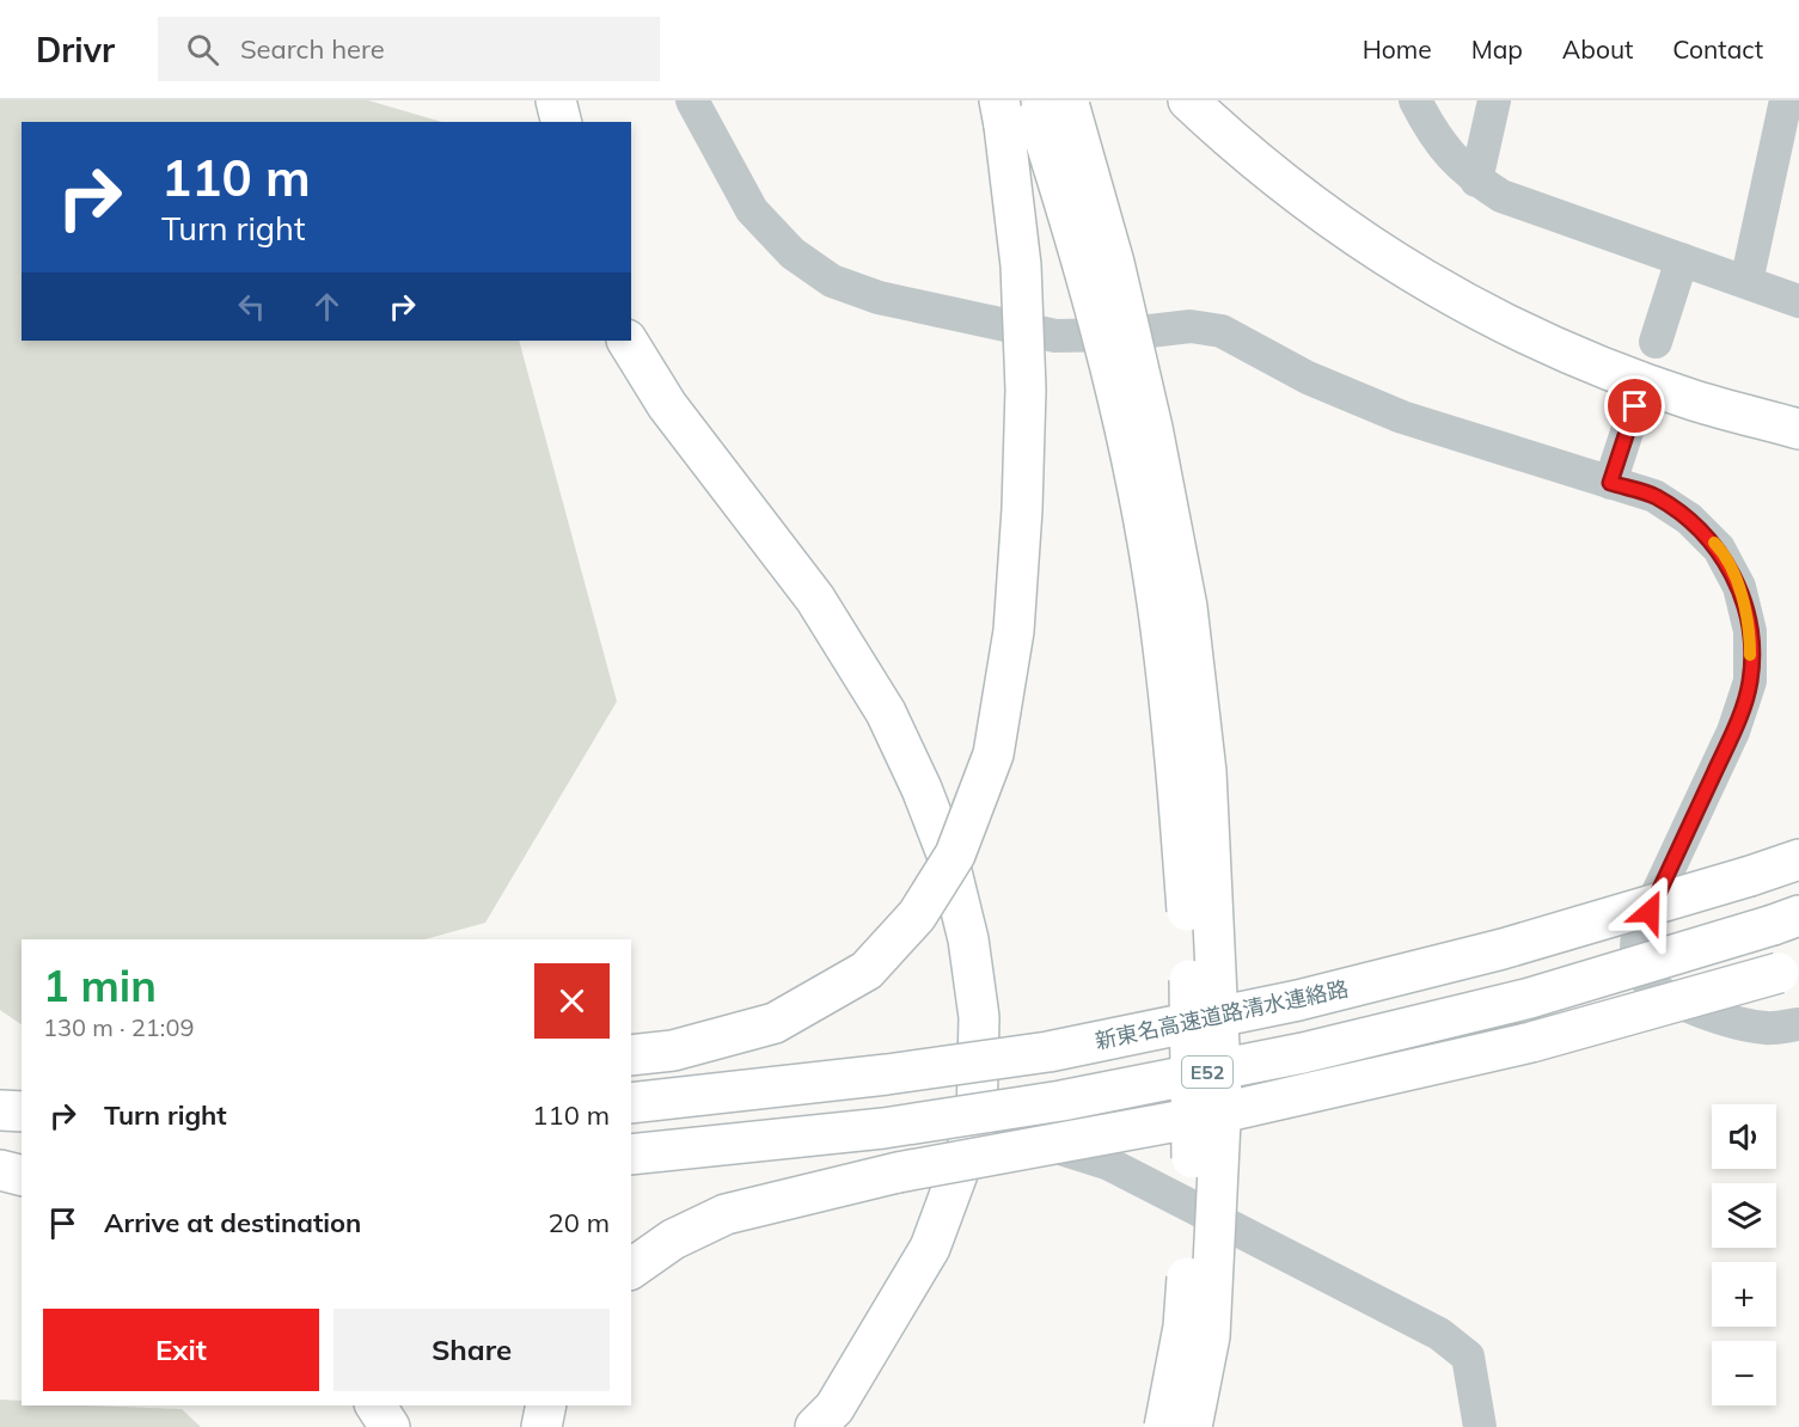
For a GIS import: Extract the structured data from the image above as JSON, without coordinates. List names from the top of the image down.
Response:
{
  "streets": {
    "main road": ["新東名高速道路清水連絡路", "E52"]
  },
  "page": {
    "header": "Drivr",
    "search": "Search here",
    "nav": [
      "Home",
      "Map",
      "About",
      "Contact"
    ],
    "turn": ["110 m", "Turn right"],
    "heading": ["1 min", "130 m · 21:09"],
    "list": [
      {
        "name": "Turn right",
        "value": "110 m"
      },
      {
        "name": "Arrive at destination",
        "value": "20 m"
      }
    ],
    "map_buttons": ["+", "−"],
    "buttons": ["Exit", "Share"]
  }
}
